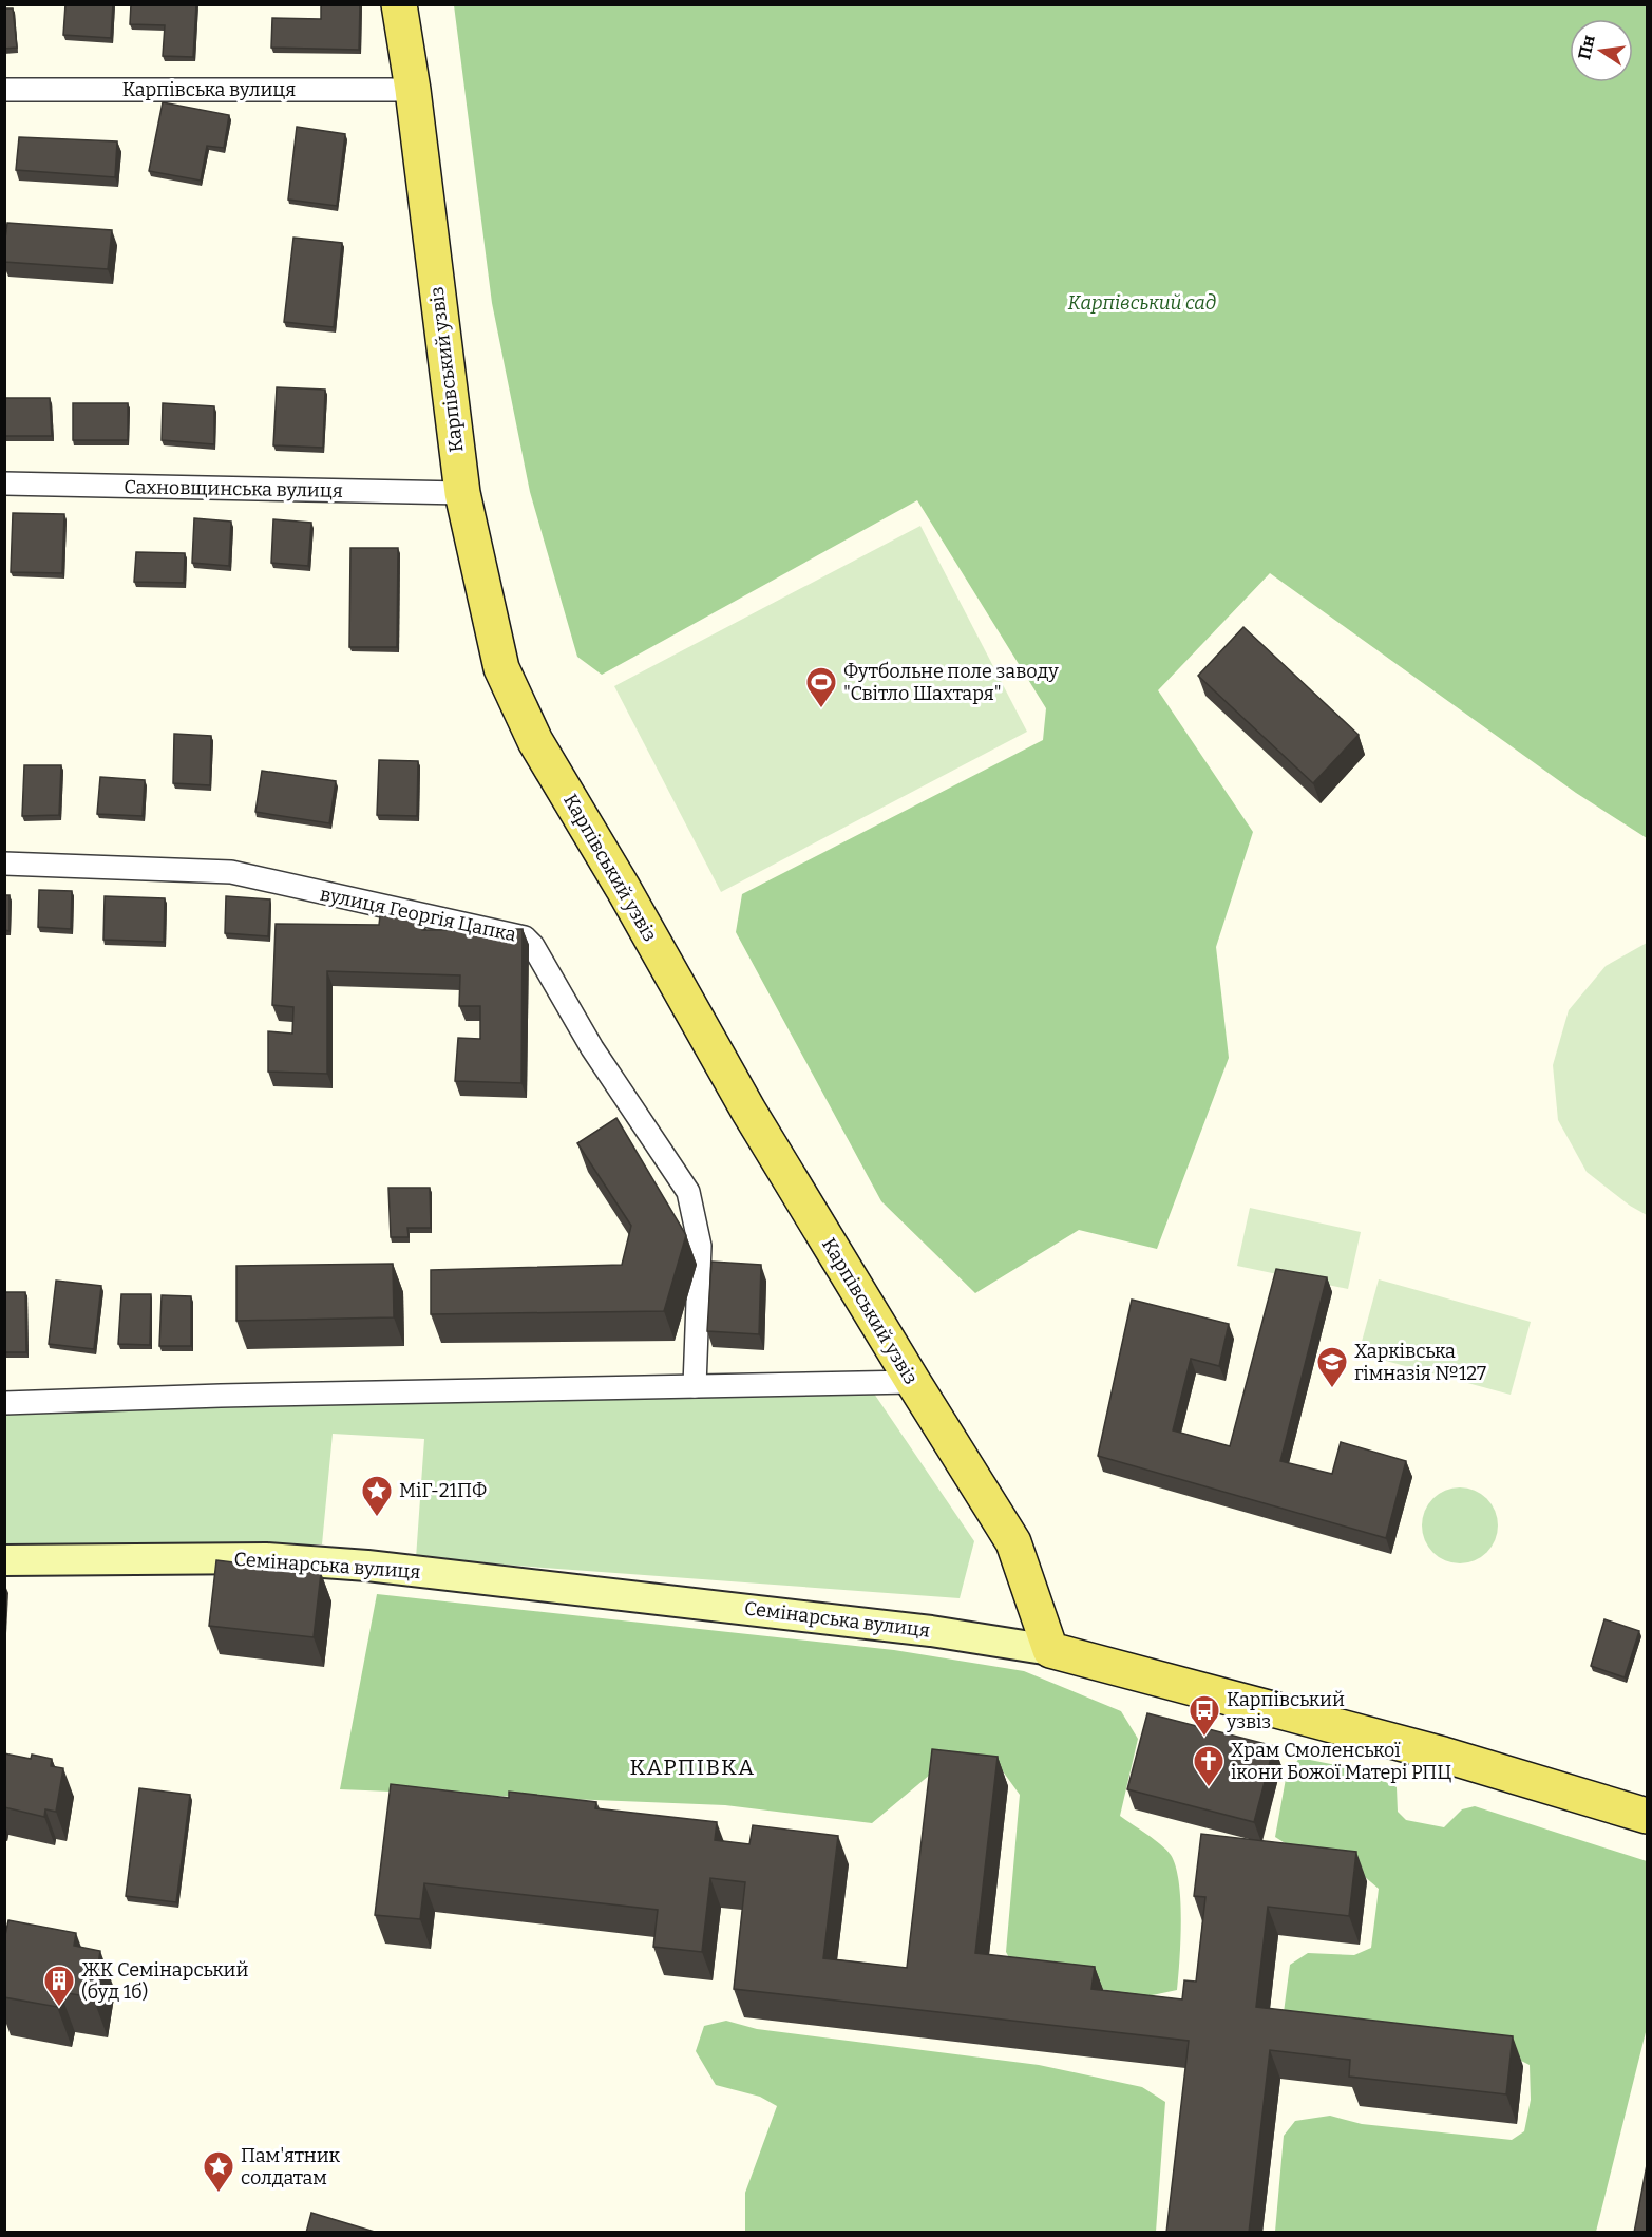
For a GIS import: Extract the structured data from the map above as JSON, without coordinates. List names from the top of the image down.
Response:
{
  "streets": {
    "main road": ["Карпівський узвіз", "Семінарська вулиця"],
    "street": ["Карпівська вулиця", "Сахновщинська вулиця", "вулиця Георгія Цапка"]
  },
  "crossings": [
    ["Карпівська вулиця", "Карпівський узвіз"],
    ["Карпівський узвіз", "Сахновщинська вулиця"],
    ["Карпівський узвіз", "Семінарська вулиця"]
  ],
  "districts": ["КАРПІВКА"],
  "parks": ["Карпівський сад"],
  "places": {
    "sports": ["Футбольне поле заводу \"Світло Шахтаря\""],
    "school or university": ["Харківська гімназія №127"],
    "place": ["МіГ-21ПФ", "Пам'ятник солдатам"],
    "bus stop": ["Карпівський узвіз"],
    "church": ["Храм Смоленської ікони Божої Матері РПЦ"],
    "building": ["ЖК Семінарський (буд 1б)"]
  },
  "north": "left"
}
